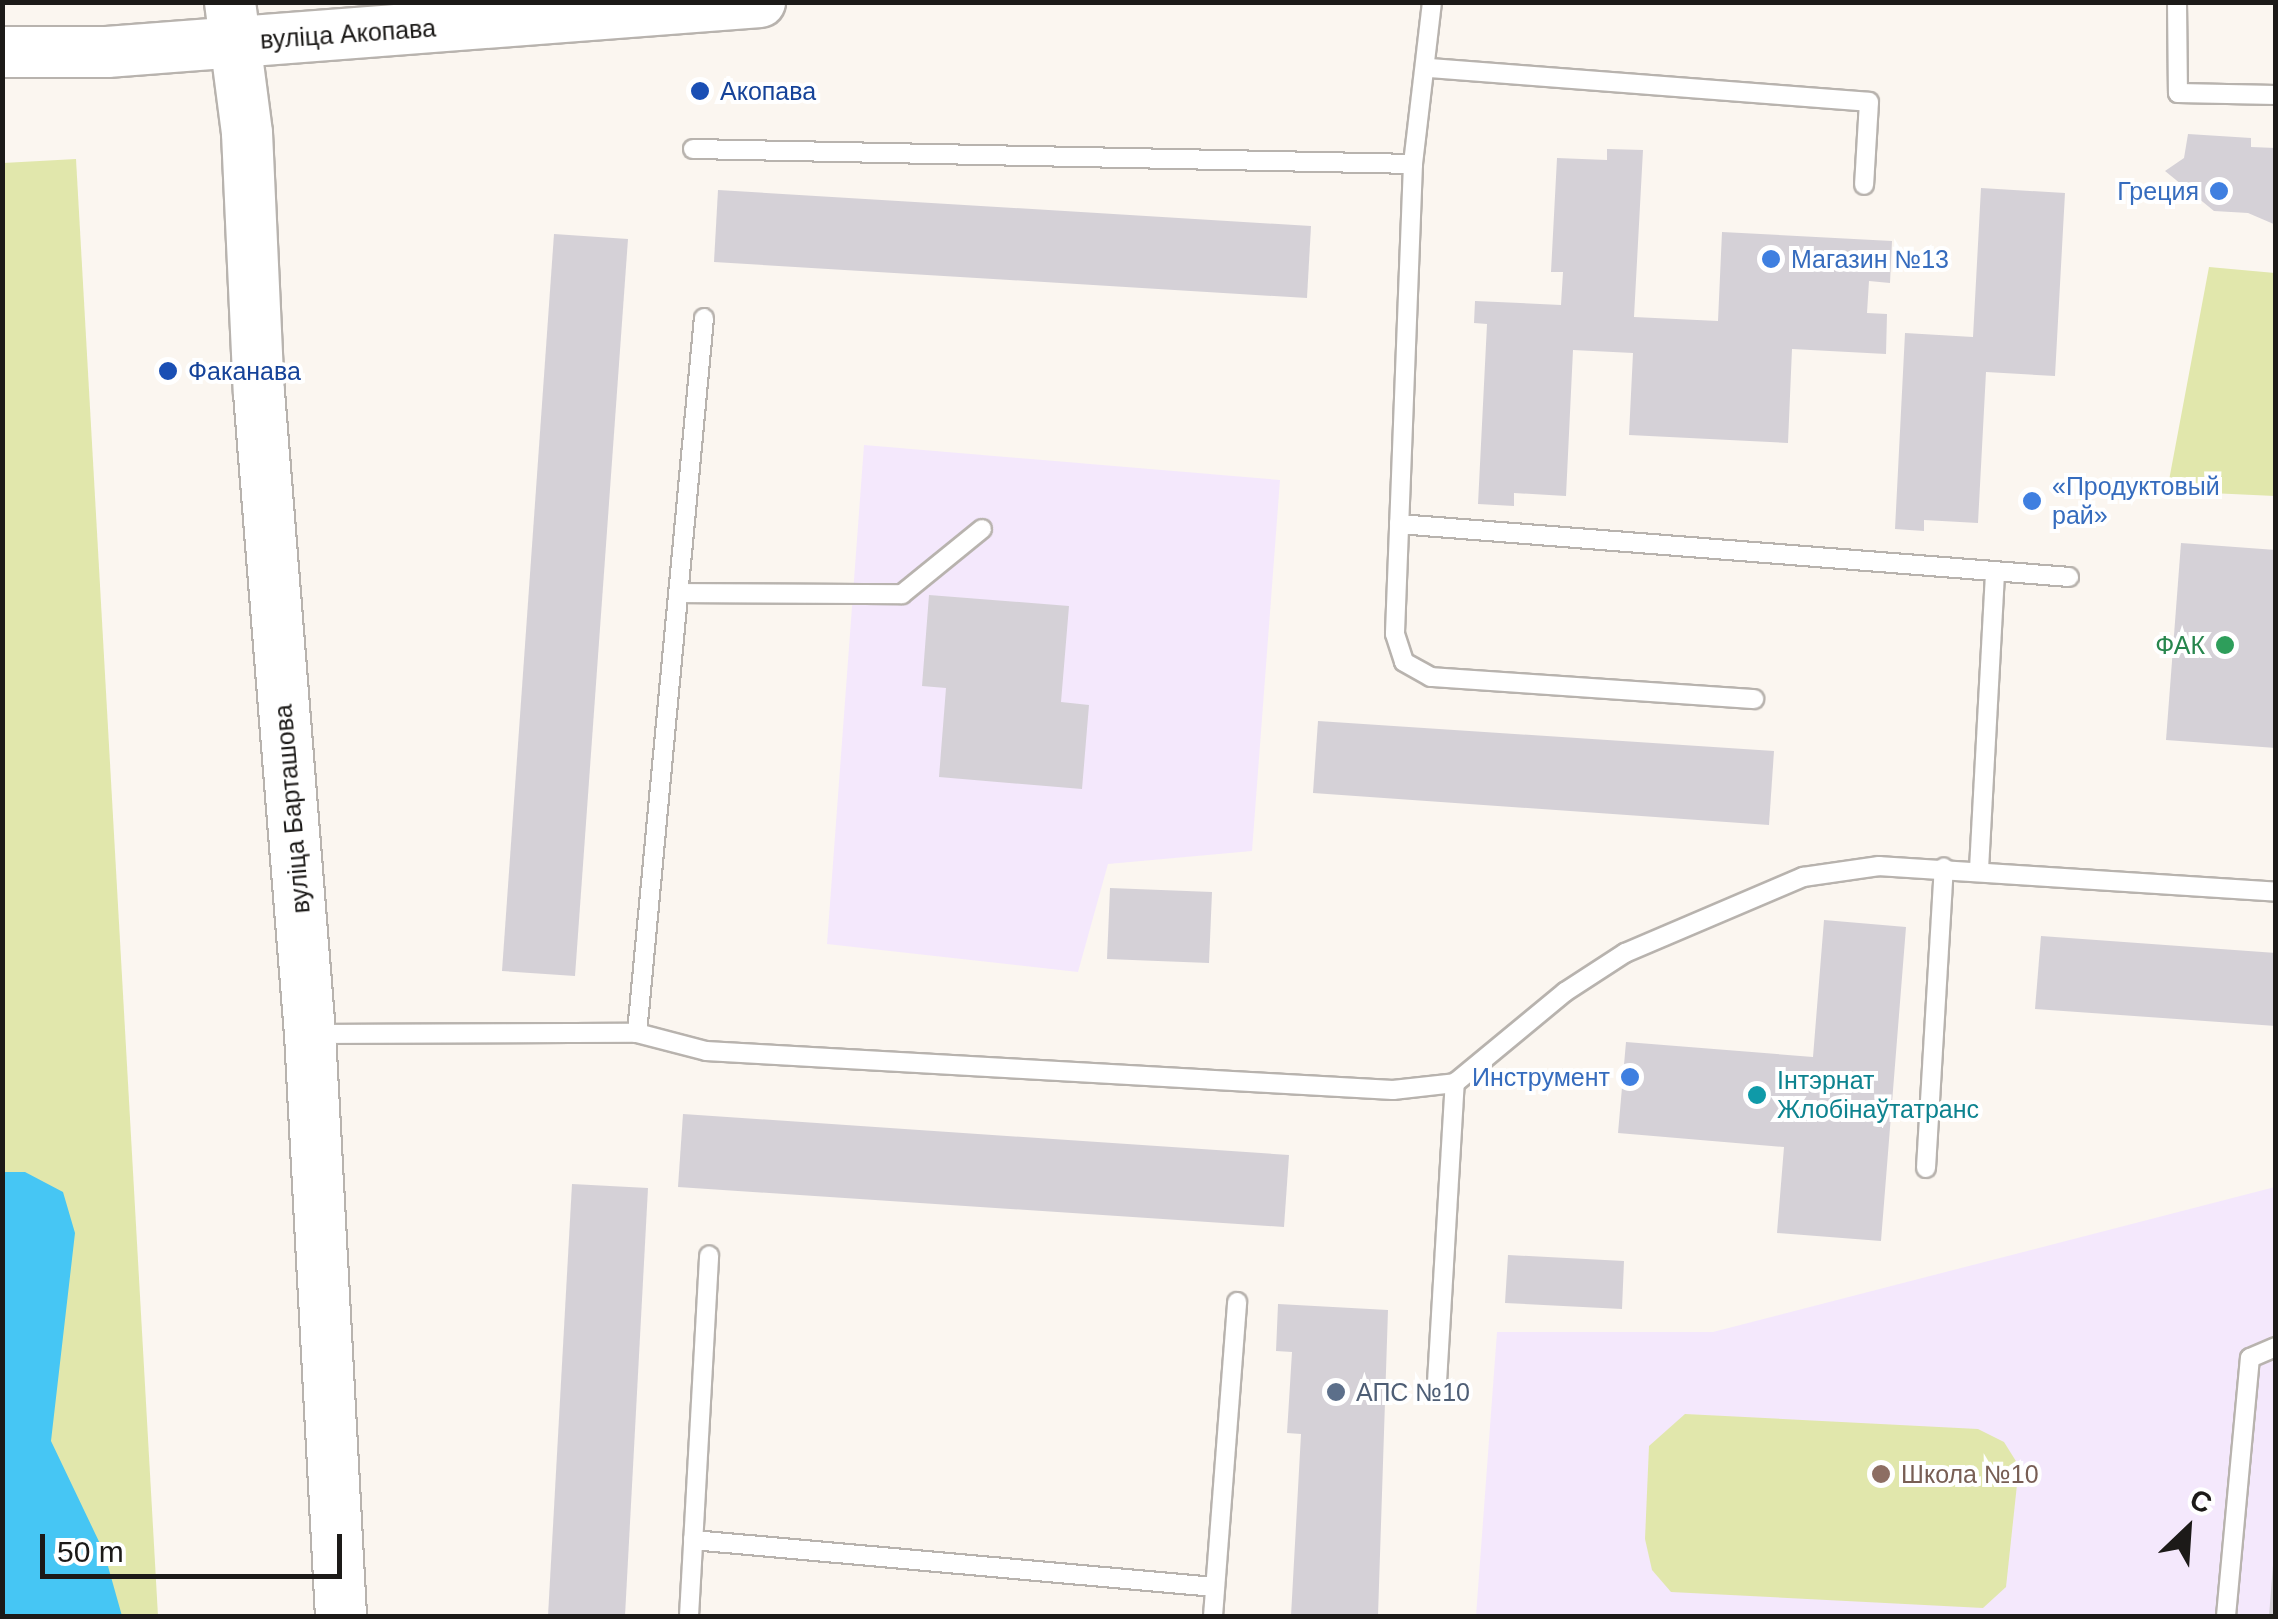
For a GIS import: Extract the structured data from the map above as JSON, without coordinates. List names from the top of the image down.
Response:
{
  "streets": {
    "main road": ["вуліца Акопава", "вуліца Барташова"]
  },
  "crossings": [
    ["вуліца Акопава", "вуліца Барташова"]
  ],
  "places": [
    "Акопава",
    "Греция",
    "Магазин №13",
    "Факанава",
    "«Продуктовый рай»",
    "ФАК",
    "Инструмент",
    "Інтэрнат Жлобінаўтатранс",
    "АПС №10",
    "Школа №10"
  ],
  "scale_bar": "50 m",
  "north": "top right"
}
